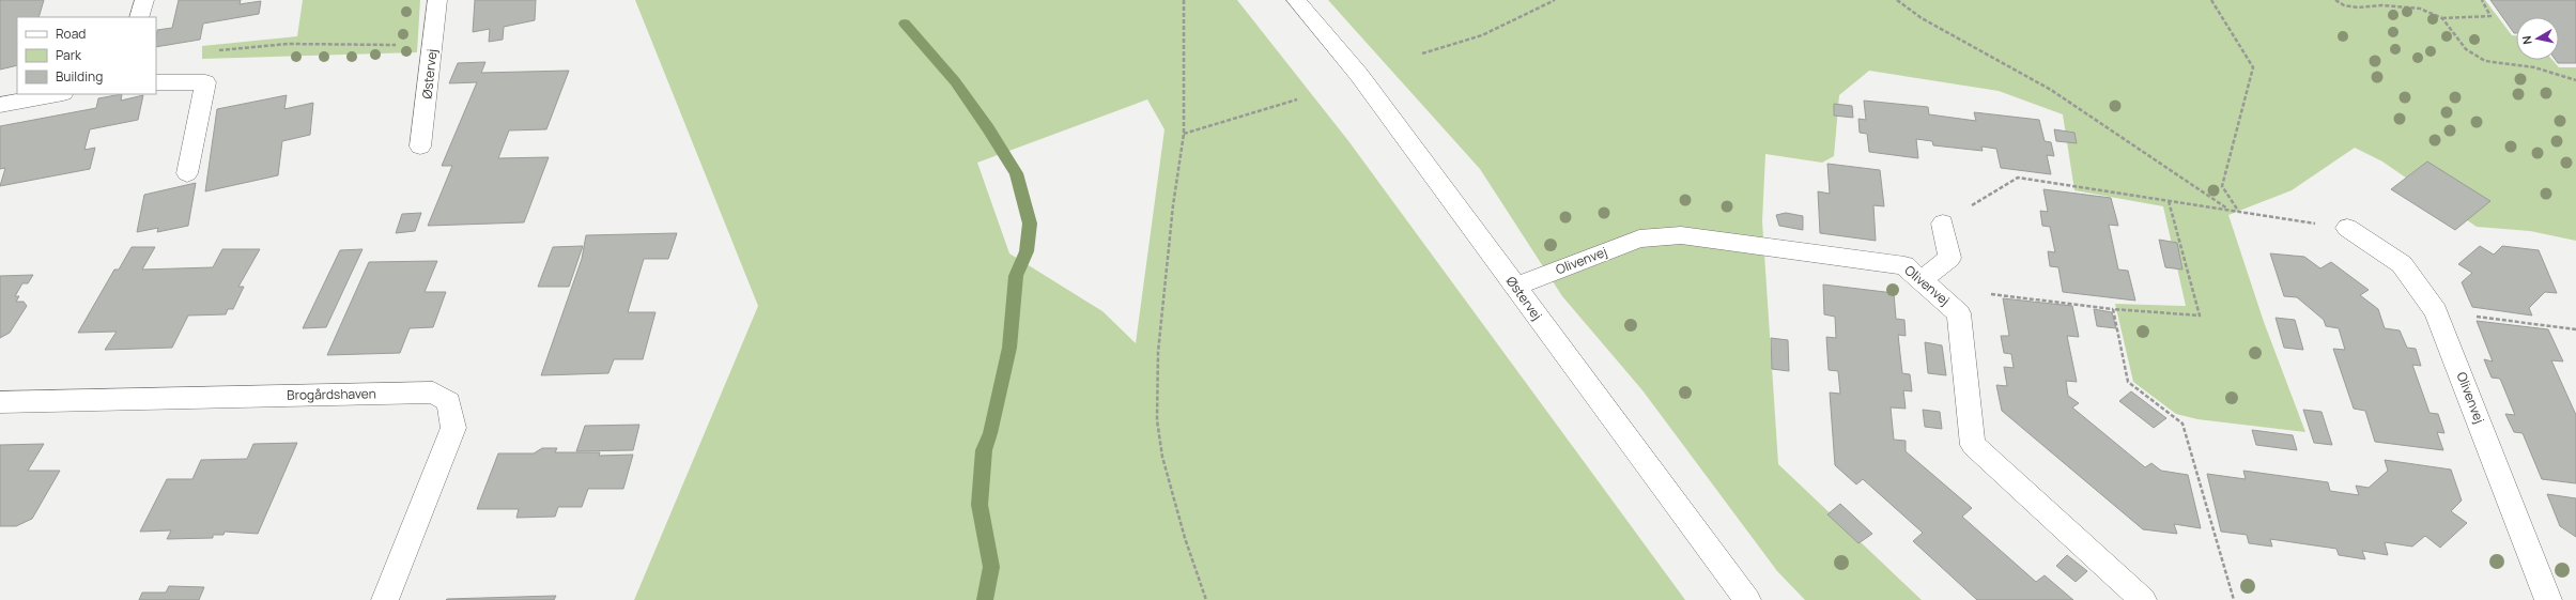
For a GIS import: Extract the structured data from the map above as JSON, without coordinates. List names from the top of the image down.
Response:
{
  "streets": {
    "street": ["Østervej", "Olivenvej", "Brogårdshaven"]
  },
  "crossings": [
    ["Østervej", "Olivenvej"]
  ],
  "legend": ["Road", "Park", "Building"],
  "north": "left"
}
